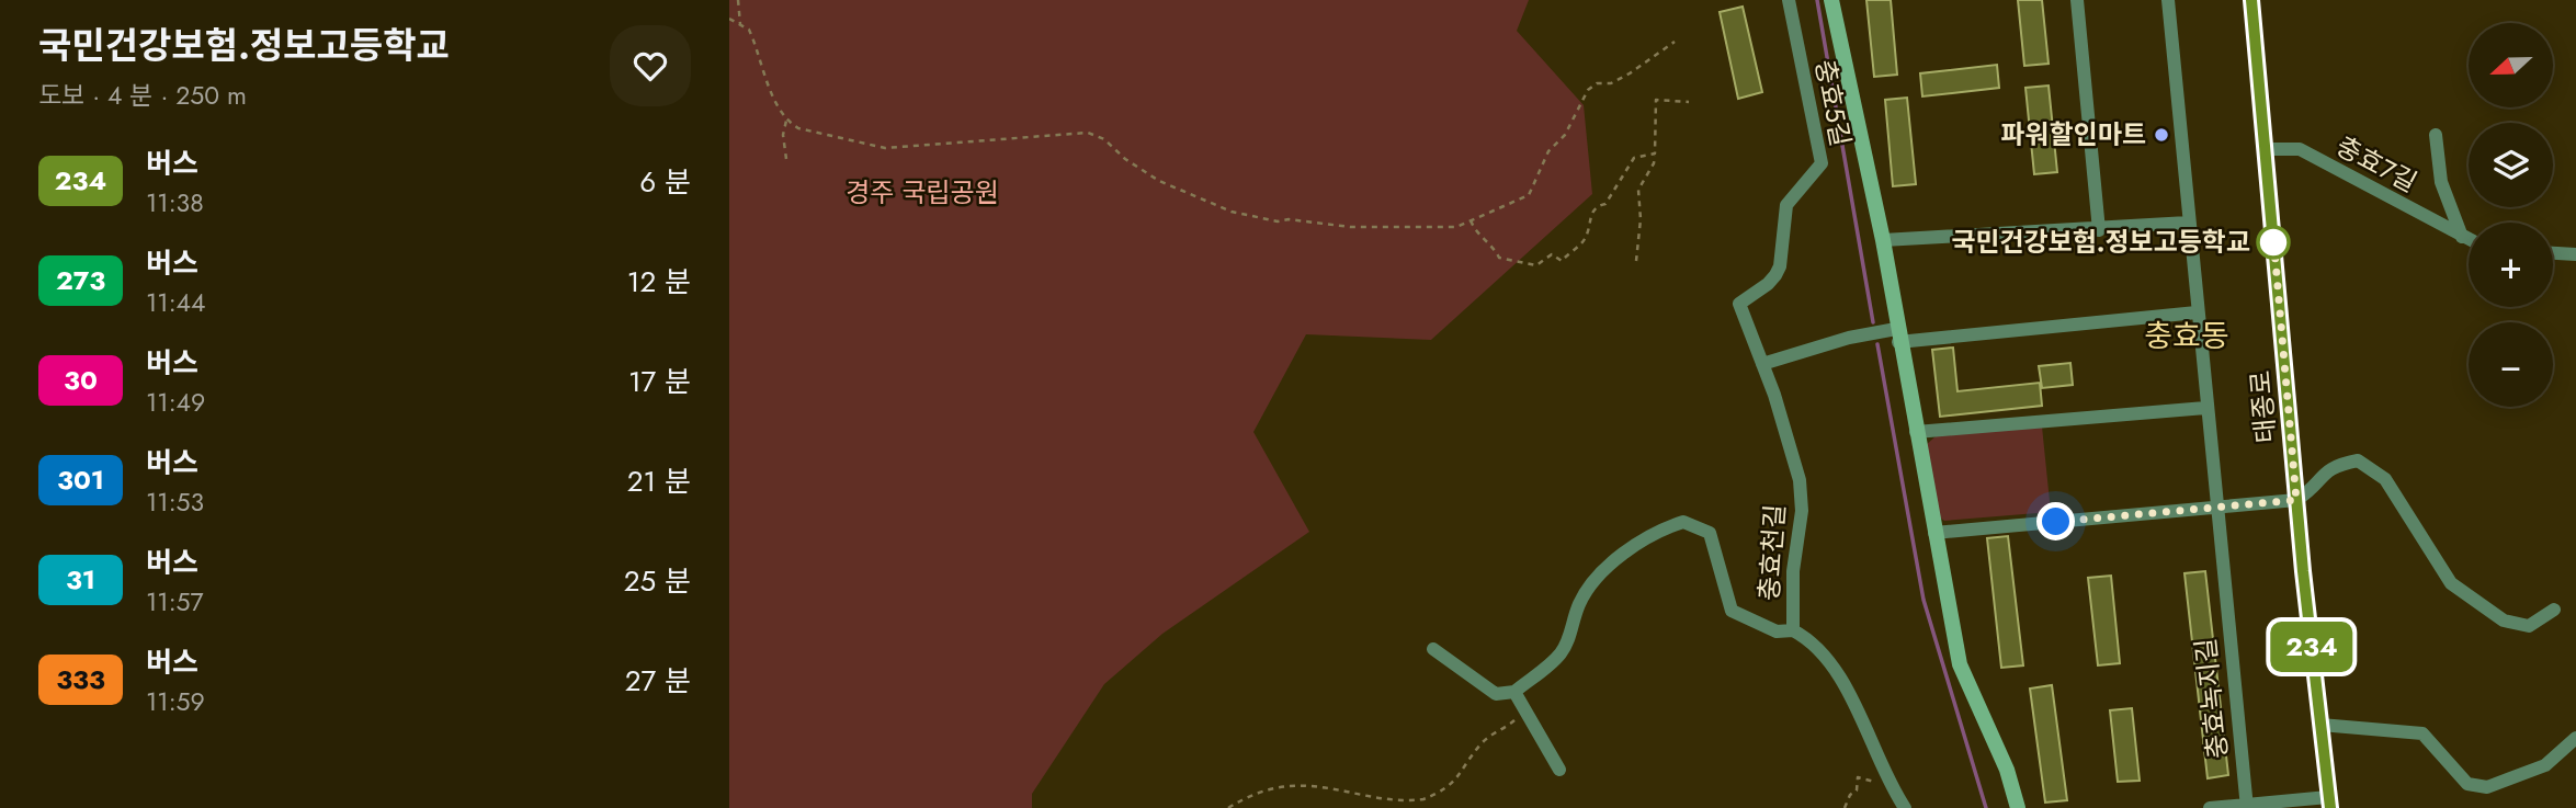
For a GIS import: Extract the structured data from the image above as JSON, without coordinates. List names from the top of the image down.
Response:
{
  "streets": {
    "street": [
      "충효5길",
      "충효7길",
      "태종로",
      "충효천길",
      "충효녹지길"
    ]
  },
  "crossings": [
    ["충효5길", "충효천길"],
    ["충효7길", "태종로"]
  ],
  "districts": ["충효동"],
  "parks": ["경주 국립공원"],
  "places": ["파워할인마트", "국민건강보험.정보고등학교"],
  "lines": ["bus line 234"],
  "north": "left",
  "page": {
    "heading": ["국민건강보험.정보고등학교", "도보 · 4 분 · 250 m"],
    "on_map": "234",
    "map_buttons": ["+", "−"],
    "list": [
      {
        "mark": "234",
        "name": "버스",
        "note": "11:38",
        "value": "6 분"
      },
      {
        "mark": "273",
        "name": "버스",
        "note": "11:44",
        "value": "12 분"
      },
      {
        "mark": "30",
        "name": "버스",
        "note": "11:49",
        "value": "17 분"
      },
      {
        "mark": "301",
        "name": "버스",
        "note": "11:53",
        "value": "21 분"
      },
      {
        "mark": "31",
        "name": "버스",
        "note": "11:57",
        "value": "25 분"
      },
      {
        "mark": "333",
        "name": "버스",
        "note": "11:59",
        "value": "27 분"
      }
    ]
  }
}
